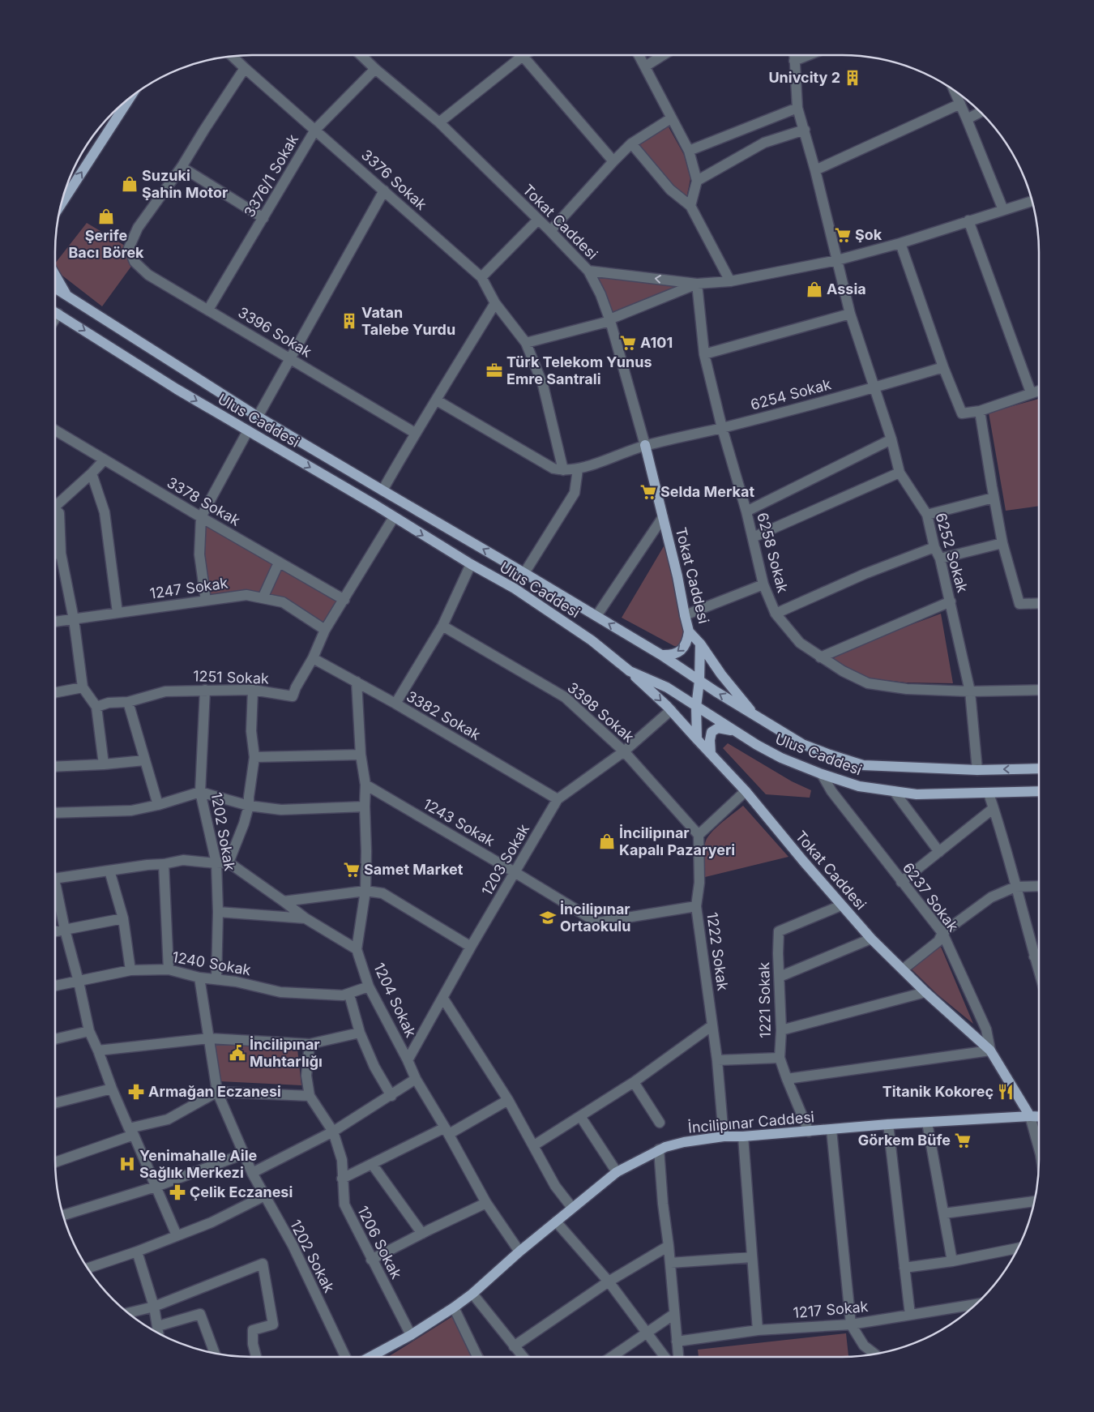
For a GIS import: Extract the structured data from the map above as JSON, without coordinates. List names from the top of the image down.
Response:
{
  "streets": {
    "main road": ["Tokat Caddesi", "Ulus Caddesi", "İncilipınar Caddesi"],
    "street": [
      "3376/1 Sokak",
      "3376 Sokak",
      "3396 Sokak",
      "6254 Sokak",
      "3378 Sokak",
      "6258 Sokak",
      "6252 Sokak",
      "1247 Sokak",
      "1251 Sokak",
      "3398 Sokak",
      "3382 Sokak",
      "1243 Sokak",
      "1202 Sokak",
      "1203 Sokak",
      "6237 Sokak",
      "1222 Sokak",
      "1240 Sokak",
      "1204 Sokak",
      "1221 Sokak",
      "1206 Sokak",
      "1217 Sokak"
    ]
  },
  "crossings": [
    ["3376/1 Sokak", "3376 Sokak"],
    ["3376/1 Sokak", "Tokat Caddesi"],
    ["3376/1 Sokak", "3396 Sokak"],
    ["3376 Sokak", "6254 Sokak"],
    ["Tokat Caddesi", "6254 Sokak"],
    ["Tokat Caddesi", "Ulus Caddesi"],
    ["Tokat Caddesi", "6237 Sokak"],
    ["Tokat Caddesi", "1221 Sokak"],
    ["Tokat Caddesi", "İncilipınar Caddesi"],
    ["6254 Sokak", "6258 Sokak"],
    ["6254 Sokak", "6252 Sokak"],
    ["Ulus Caddesi", "6252 Sokak"],
    ["Ulus Caddesi", "1251 Sokak"],
    ["Ulus Caddesi", "6237 Sokak"],
    ["3378 Sokak", "1251 Sokak"],
    ["6258 Sokak", "6252 Sokak"],
    ["1247 Sokak", "1251 Sokak"],
    ["1251 Sokak", "3382 Sokak"],
    ["1251 Sokak", "1202 Sokak"],
    ["3398 Sokak", "1203 Sokak"],
    ["3398 Sokak", "1222 Sokak"],
    ["3382 Sokak", "1203 Sokak"],
    ["3382 Sokak", "1204 Sokak"],
    ["1243 Sokak", "1203 Sokak"],
    ["1243 Sokak", "1222 Sokak"],
    ["1243 Sokak", "1204 Sokak"],
    ["1202 Sokak", "1240 Sokak"],
    ["1203 Sokak", "1204 Sokak"],
    ["1222 Sokak", "İncilipınar Caddesi"],
    ["1240 Sokak", "1204 Sokak"],
    ["1204 Sokak", "İncilipınar Caddesi"],
    ["1221 Sokak", "İncilipınar Caddesi"],
    ["İncilipınar Caddesi", "1206 Sokak"]
  ],
  "places": {
    "building": ["Univcity 2", "Vatan Talebe Yurdu"],
    "shop": [
      "Suzuki Şahin Motor",
      "Şerife Bacı Börek",
      "Assia",
      "İncilipınar Kapalı Pazaryeri"
    ],
    "supermarket": [
      "Şok",
      "A101",
      "Selda Merkat",
      "Samet Market",
      "Görkem Büfe"
    ],
    "office": ["Türk Telekom Yunus Emre Santrali"],
    "school or university": ["İncilipınar Ortaokulu"],
    "public building": ["İncilipınar Muhtarlığı"],
    "pharmacy": ["Armağan Eczanesi", "Çelik Eczanesi"],
    "restaurant": ["Titanik Kokoreç"],
    "hospital": ["Yenimahalle Aile Sağlık Merkezi"]
  }
}
